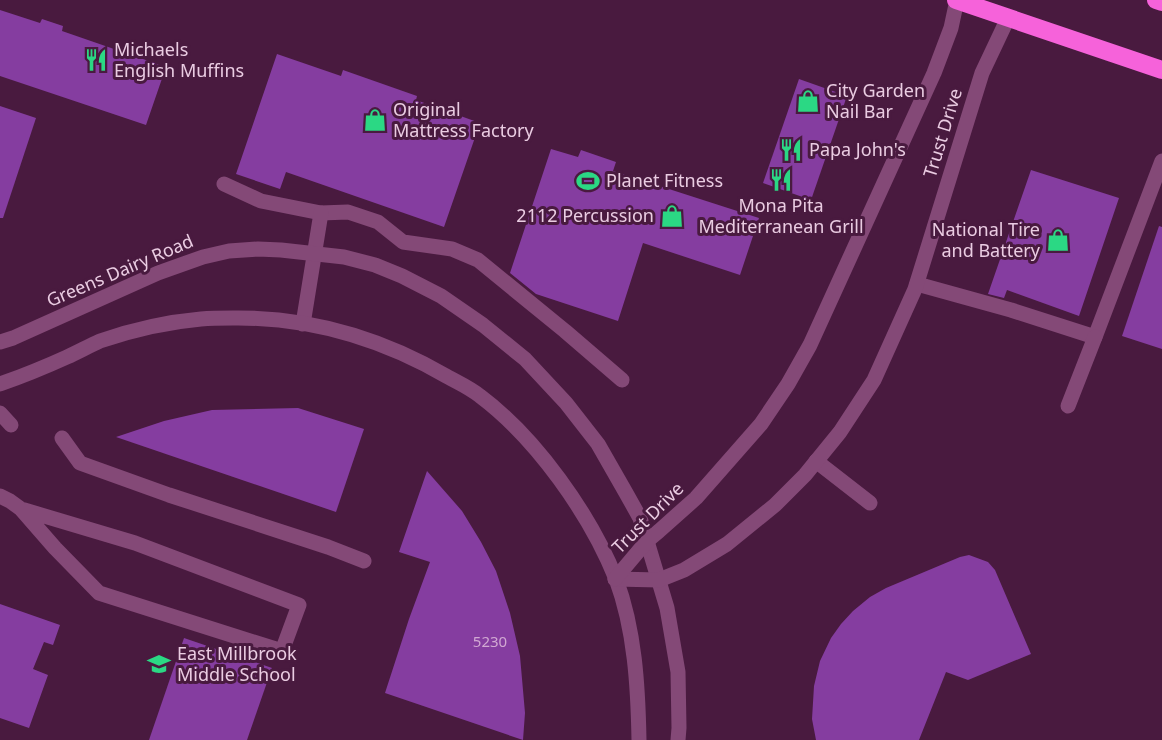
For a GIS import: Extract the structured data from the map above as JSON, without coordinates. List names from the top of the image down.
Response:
{
  "streets": {
    "street": ["Trust Drive", "Greens Dairy Road"]
  },
  "crossings": [
    ["Trust Drive", "Greens Dairy Road"]
  ],
  "places": {
    "restaurant": ["Michaels English Muffins", "Papa John's", "Mona Pita Mediterranean Grill"],
    "shop": [
      "City Garden Nail Bar",
      "Original Mattress Factory",
      "2112 Percussion",
      "National Tire and Battery"
    ],
    "sports": ["Planet Fitness"],
    "school or university": ["East Millbrook Middle School"]
  },
  "house_numbers": ["5230"]
}
